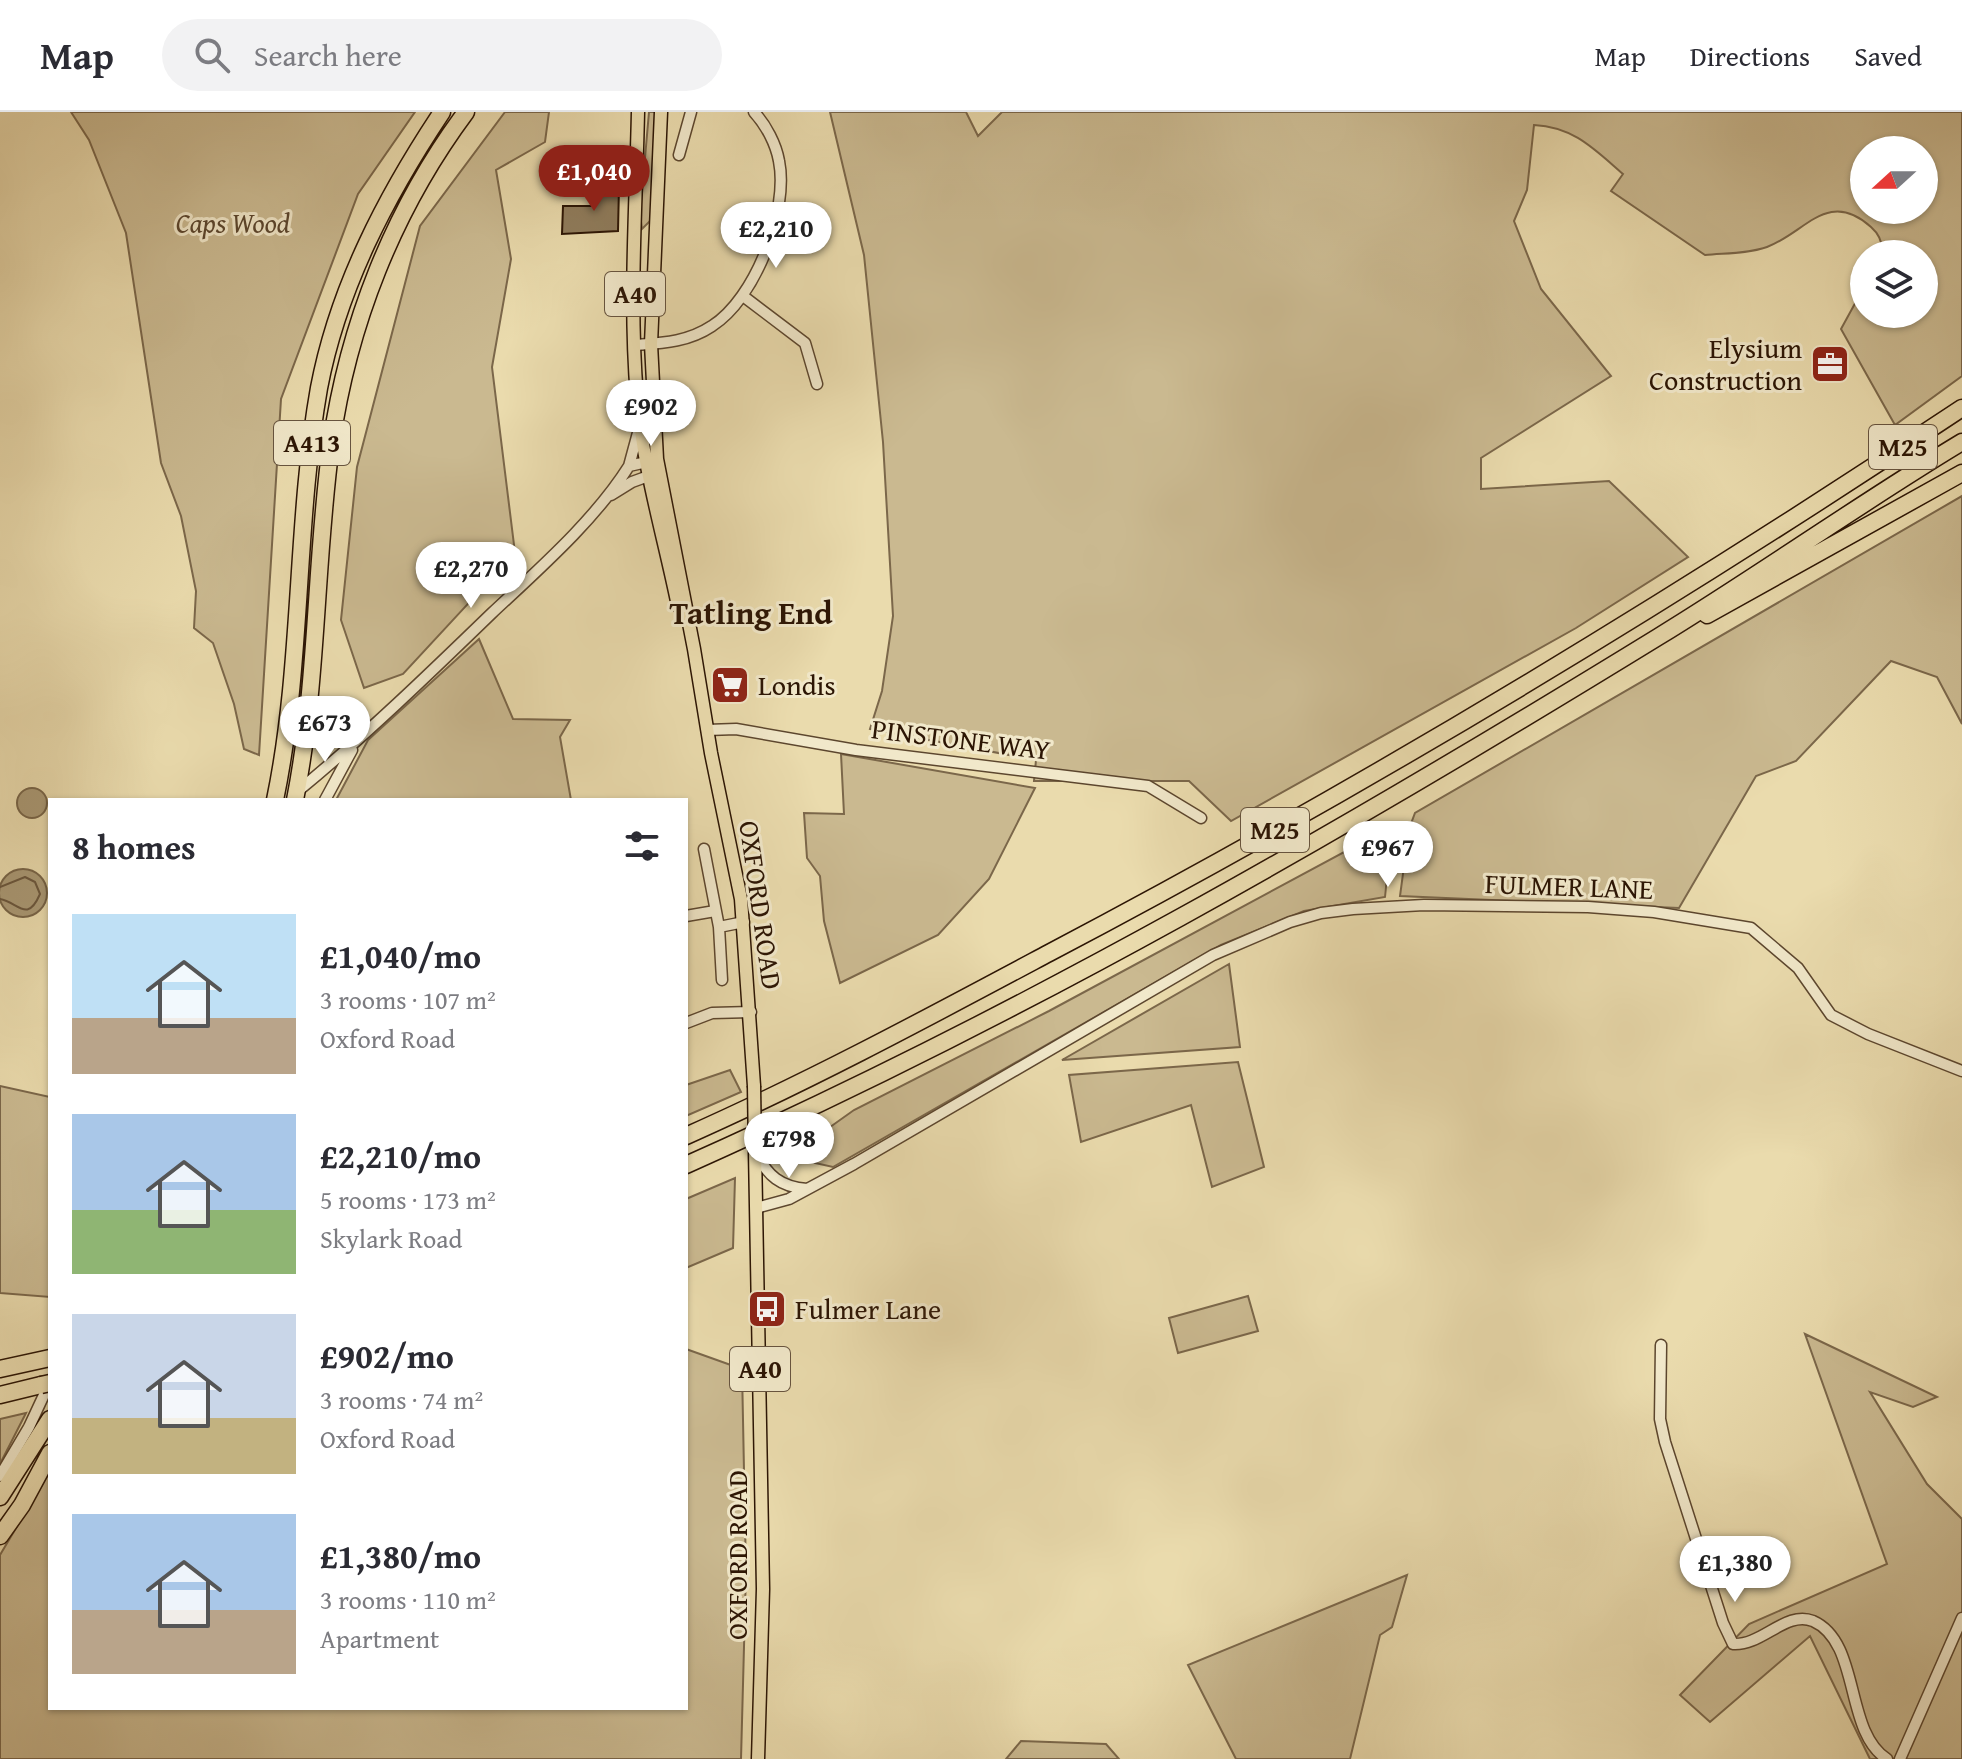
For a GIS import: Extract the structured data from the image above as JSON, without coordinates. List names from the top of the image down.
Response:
{
  "streets": {
    "highway": ["A413", "M25"],
    "main road": ["A40", "OXFORD ROAD"],
    "street": ["PINSTONE WAY", "FULMER LANE"]
  },
  "crossings": [
    ["A40", "OXFORD ROAD"],
    ["PINSTONE WAY", "OXFORD ROAD"],
    ["FULMER LANE", "OXFORD ROAD"]
  ],
  "districts": ["Tatling End"],
  "parks": ["Caps Wood"],
  "places": {
    "office": ["Elysium Construction"],
    "supermarket": ["Londis"],
    "bus stop": ["Fulmer Lane"]
  },
  "north": "left",
  "page": {
    "header": "Map",
    "search": "Search here",
    "nav": ["Map", "Directions", "Saved"],
    "price": [
      "£1,040",
      "£2,210",
      "£902",
      "£2,270",
      "£673",
      "£967",
      "£798",
      "£1,380"
    ],
    "heading": "8 homes",
    "list": [
      {
        "name": "£1,040/mo",
        "note": "3 rooms · 107 m² · Oxford Road"
      },
      {
        "name": "£2,210/mo",
        "note": "5 rooms · 173 m² · Skylark Road"
      },
      {
        "name": "£902/mo",
        "note": "3 rooms · 74 m² · Oxford Road"
      },
      {
        "name": "£1,380/mo",
        "note": "3 rooms · 110 m² · Apartment"
      }
    ]
  }
}
